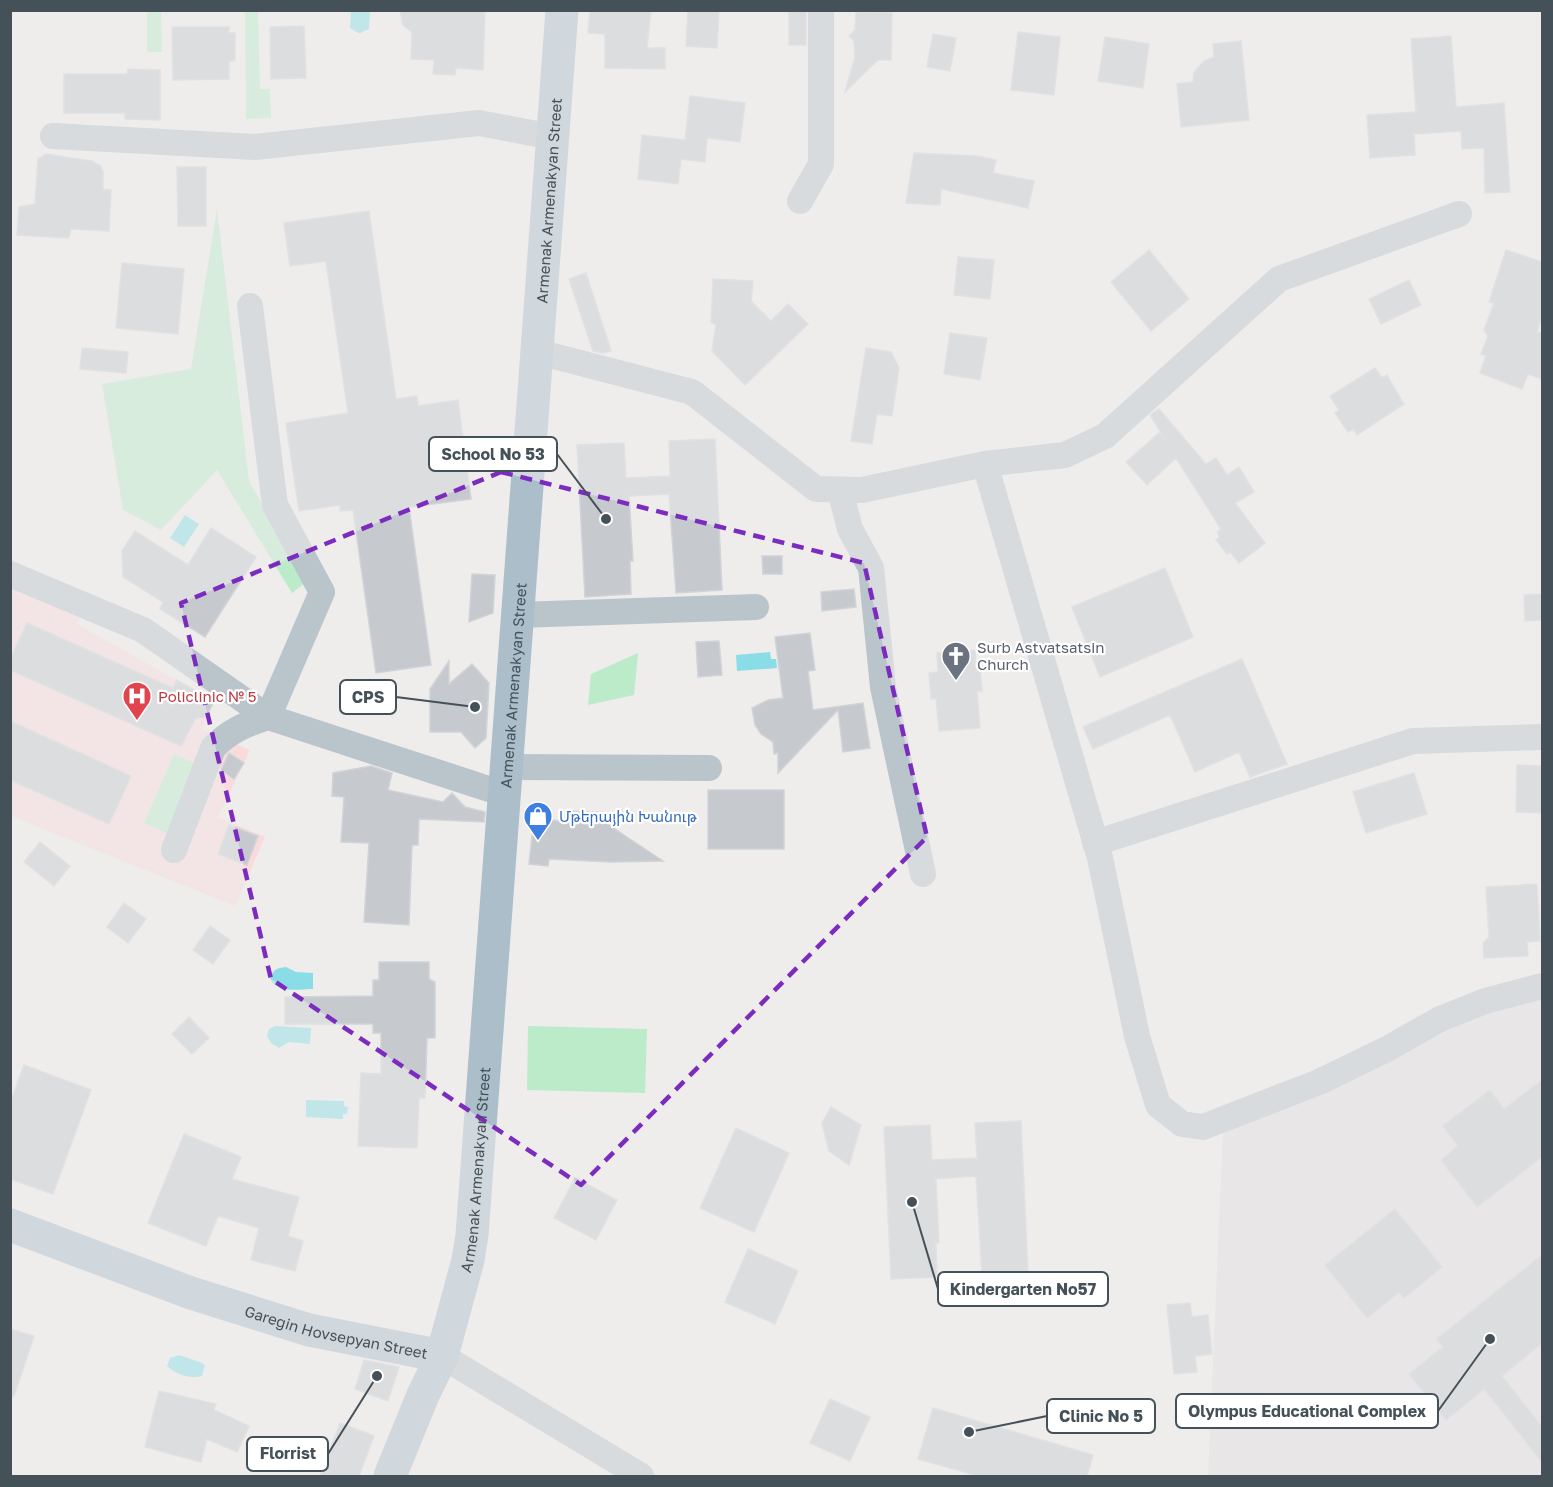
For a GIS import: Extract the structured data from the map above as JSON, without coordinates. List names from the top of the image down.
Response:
{
  "streets": {
    "main road": ["Armenak Armenakyan Street", "Garegin Hovsepyan Street"]
  },
  "crossings": [
    ["Armenak Armenakyan Street", "Garegin Hovsepyan Street"]
  ],
  "places": {
    "other": [
      "School No 53",
      "CPS",
      "Kindergarten No57",
      "Olympus Educational Complex",
      "Florrist",
      "Clinic No 5"
    ],
    "church": ["Surb Astvatsatsin Church"],
    "hospital": ["Policlinic № 5"],
    "shop": ["Մթերային Խանութ"]
  }
}
